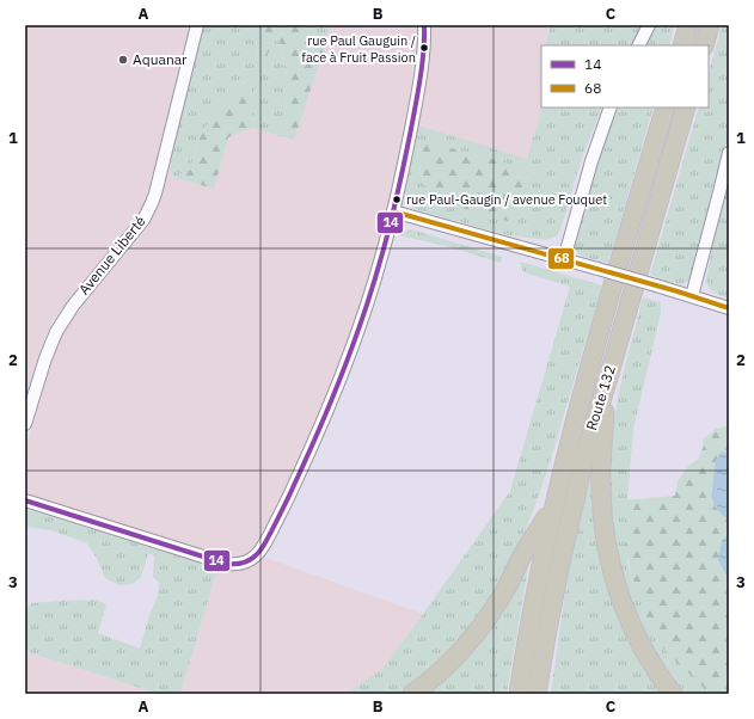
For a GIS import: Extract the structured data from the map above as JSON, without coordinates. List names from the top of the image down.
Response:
{
  "streets": {
    "highway": ["Route 132"],
    "street": ["Avenue Liberté"]
  },
  "places": ["rue Paul Gauguin / face à Fruit Passion", "Aquanar", "rue Paul-Gaugin / avenue Fouquet"],
  "lines": ["transit line 14", "transit line 68"],
  "legend": ["14", "68"],
  "grid": {
    "columns": ["A", "B", "C"],
    "rows": ["1", "2", "3"]
  }
}
